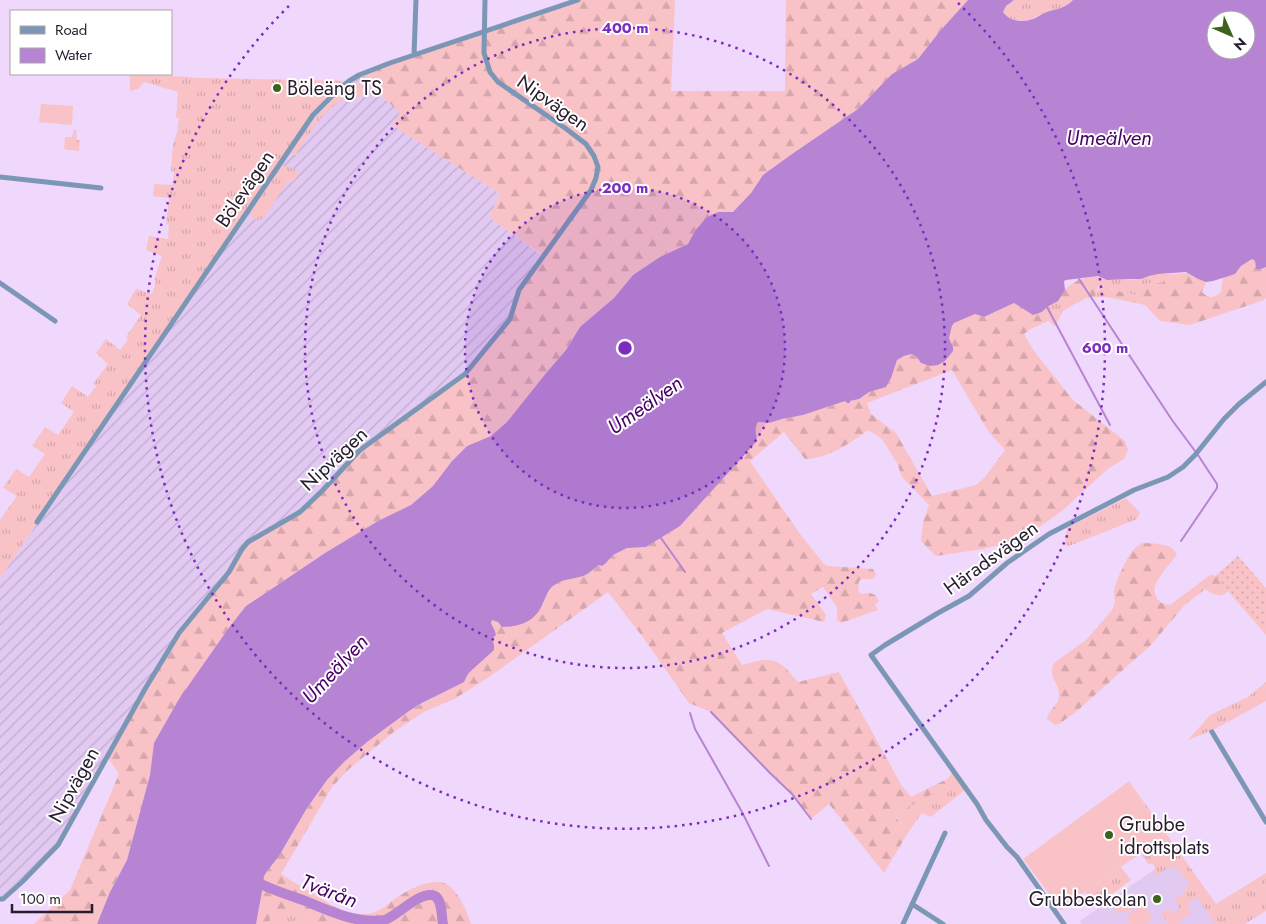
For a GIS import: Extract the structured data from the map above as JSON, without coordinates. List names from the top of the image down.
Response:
{
  "streets": {
    "street": ["Nipvägen", "Bölevägen", "Häradsvägen"]
  },
  "crossings": [
    ["Nipvägen", "Bölevägen"]
  ],
  "water": ["Umeälven", "Tvärån"],
  "places": ["Böleäng TS", "Grubbe idrottsplats", "Grubbeskolan"],
  "legend": ["Road", "Water"],
  "scale_bar": "100 m",
  "north": "bottom right",
  "rings": ["400 m", "200 m", "600 m"]
}
